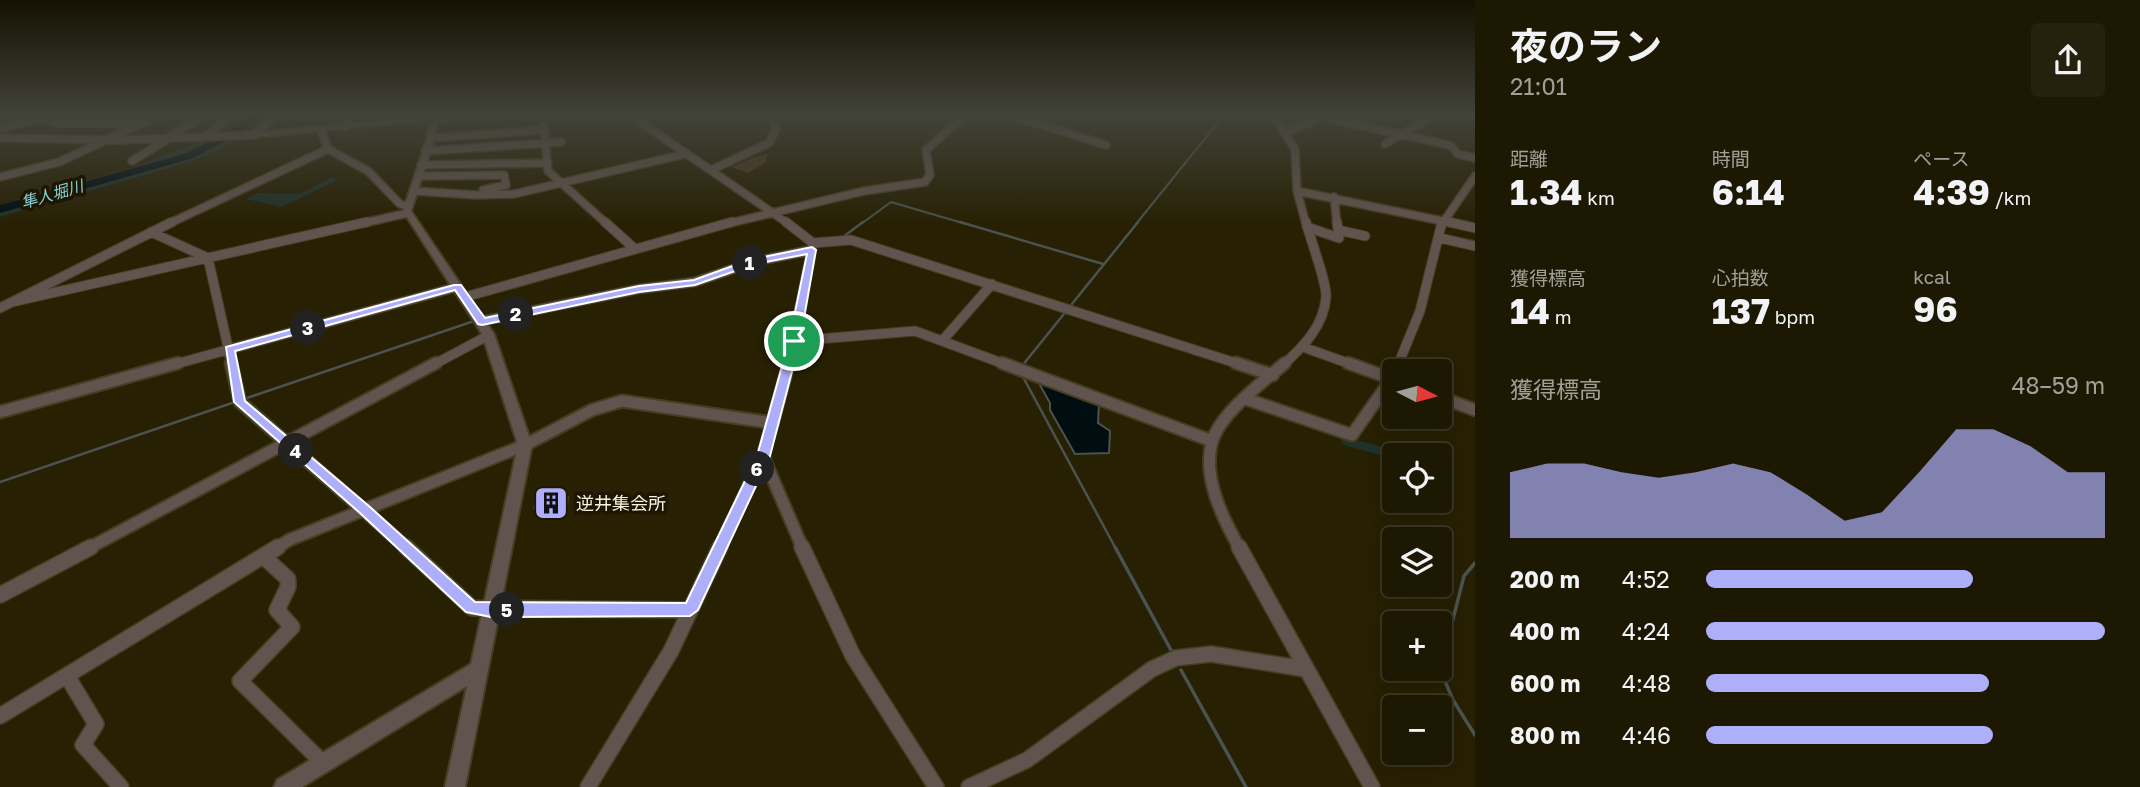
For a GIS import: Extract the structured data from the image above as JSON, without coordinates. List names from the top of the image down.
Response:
{
  "water": ["隼人堀川"],
  "places": {
    "building": ["逆井集会所"]
  },
  "north": "right",
  "page": {
    "heading": ["夜のラン", "21:01"],
    "stats": [
      ["距離", "1.34 km"],
      ["時間", "6:14"],
      ["ペース", "4:39 /km"],
      ["獲得標高", "14 m"],
      ["心拍数", "137 bpm"],
      ["kcal", "96"]
    ],
    "pins": [
      "1",
      "2",
      "3",
      "4",
      "6",
      "5"
    ],
    "chart": ["獲得標高", "48–59 m"],
    "map_buttons": ["+", "−"],
    "list": [
      {
        "name": "200 m",
        "note": "4:52"
      },
      {
        "name": "400 m",
        "note": "4:24"
      },
      {
        "name": "600 m",
        "note": "4:48"
      },
      {
        "name": "800 m",
        "note": "4:46"
      }
    ]
  }
}
